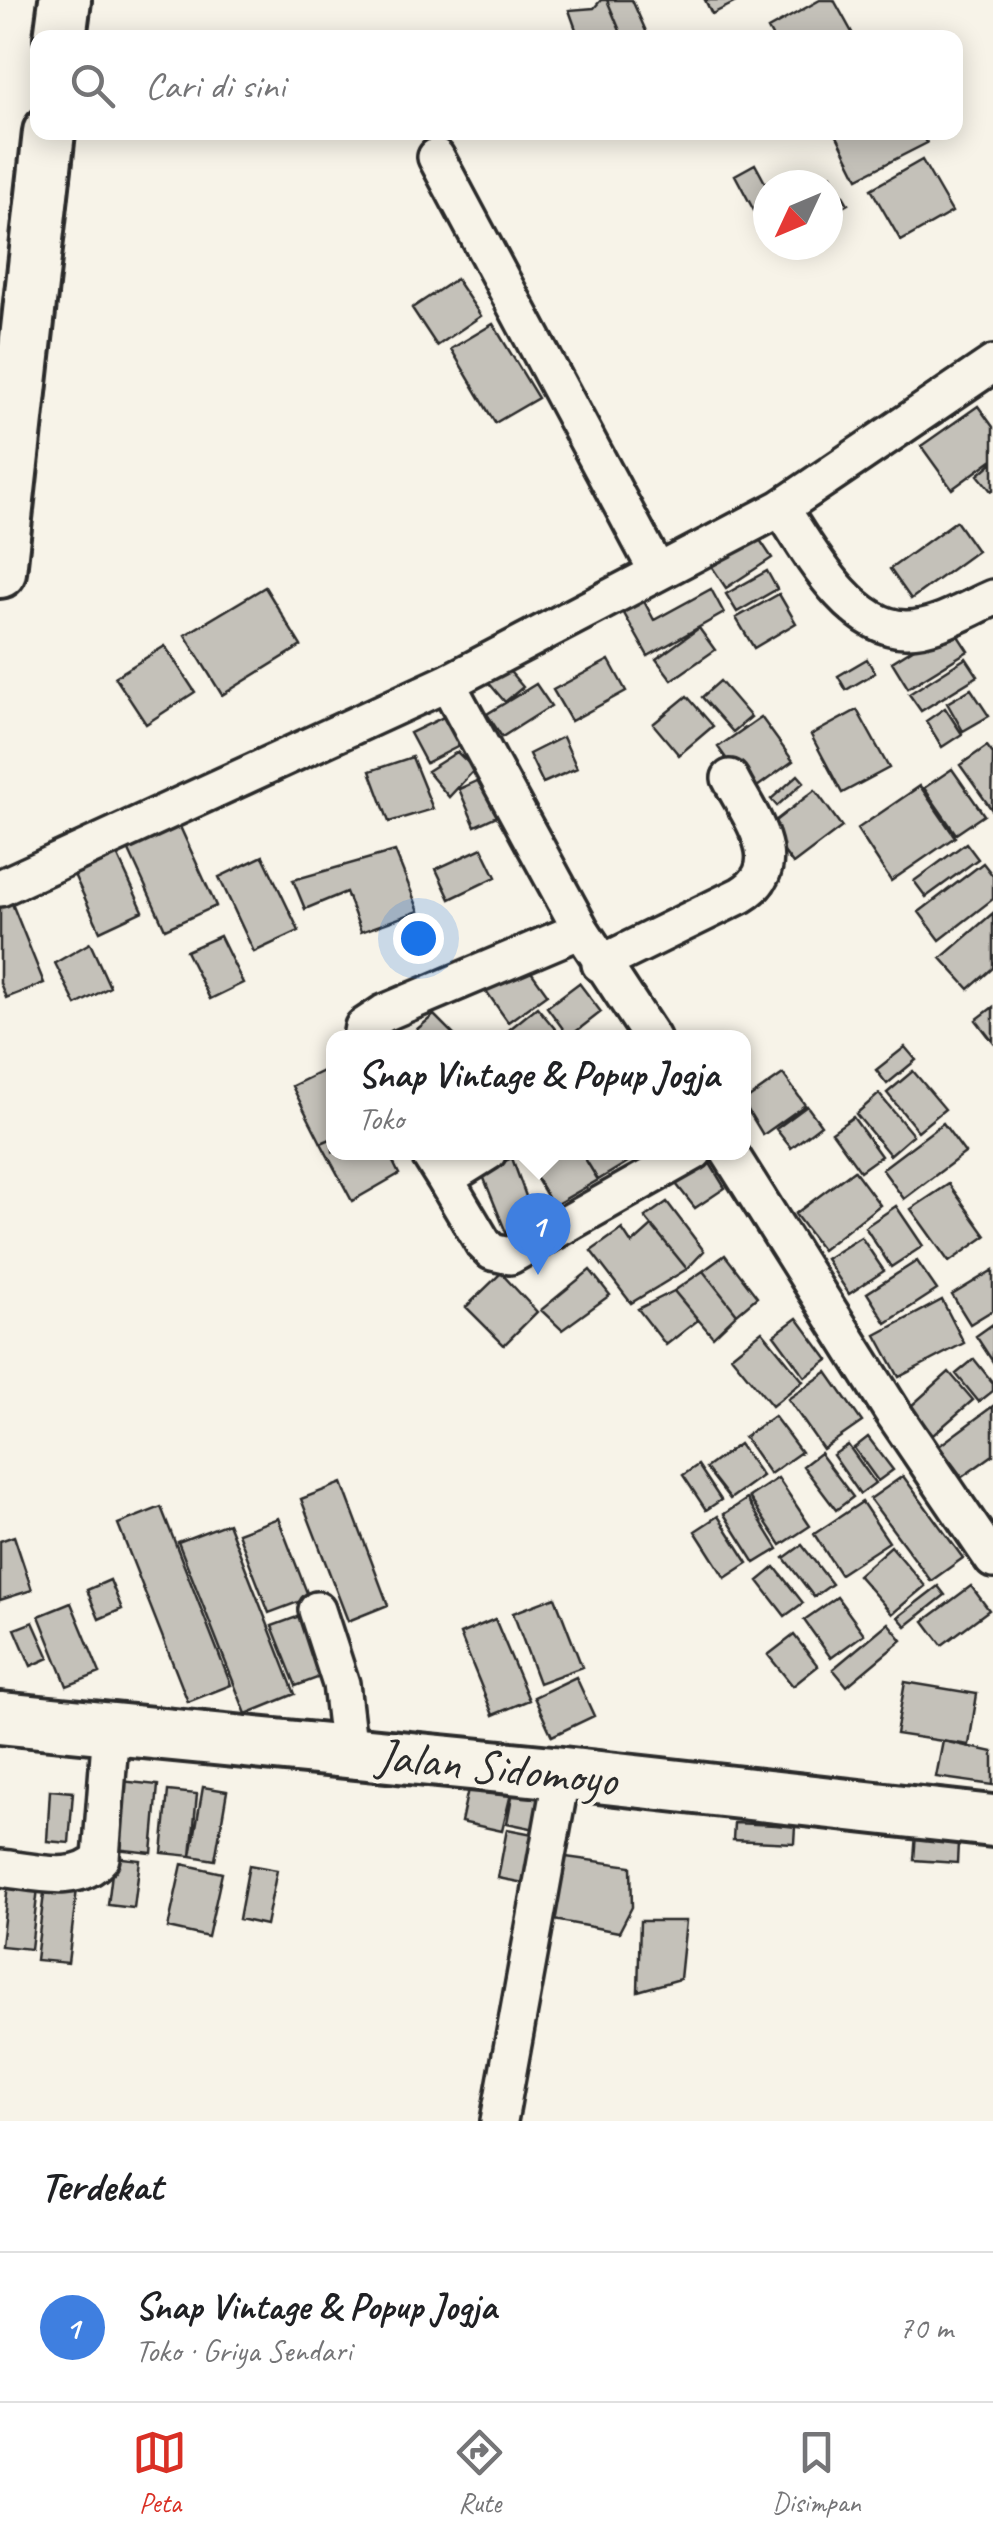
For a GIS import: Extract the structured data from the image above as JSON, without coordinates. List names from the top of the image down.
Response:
{
  "streets": {
    "main road": ["Jalan Sidomoyo"]
  },
  "north": "bottom left",
  "page": {
    "search": "Cari di sini",
    "popup": ["Snap Vintage & Popup Jogja", "Toko"],
    "pins": "1",
    "heading": "Terdekat",
    "list": [
      {
        "mark": "1",
        "name": "Snap Vintage & Popup Jogja",
        "note": "Toko · Griya Sendari",
        "value": "70 m"
      }
    ],
    "nav": ["Peta", "Rute", "Disimpan"]
  }
}
